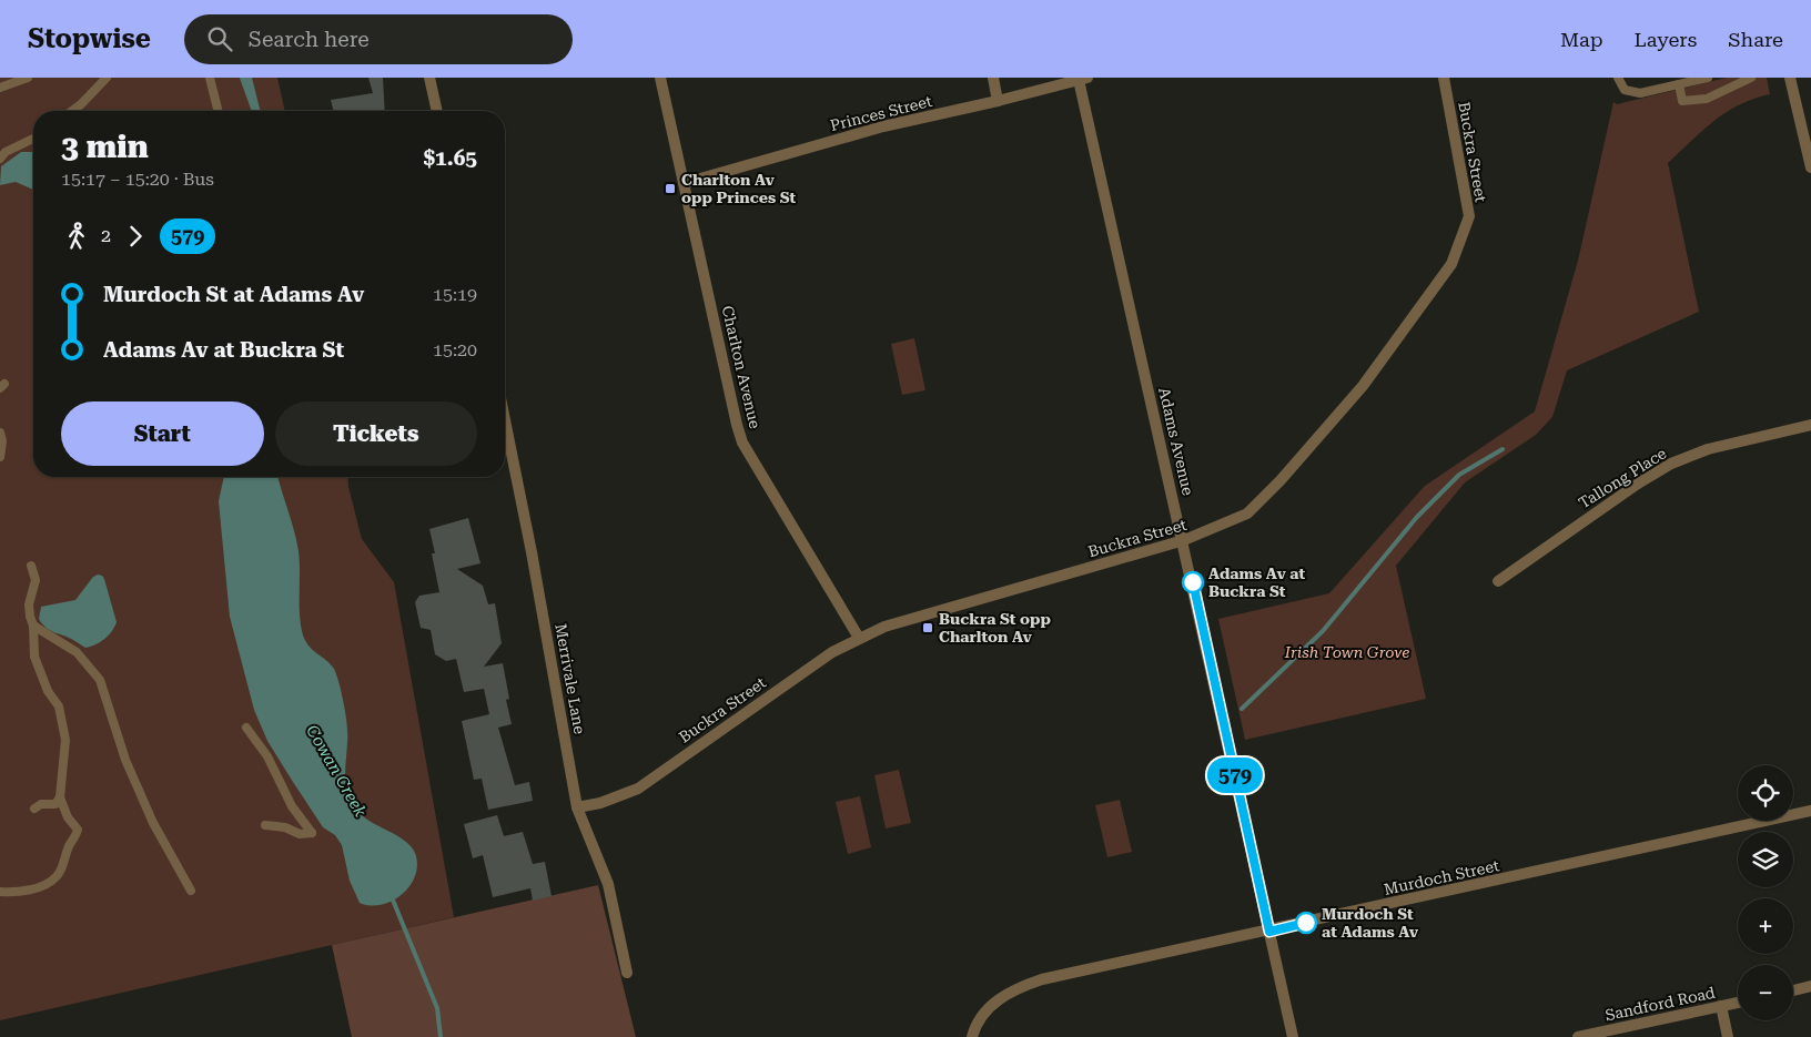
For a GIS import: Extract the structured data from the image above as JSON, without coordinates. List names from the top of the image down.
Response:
{
  "streets": {
    "street": [
      "Princes Street",
      "Buckra Street",
      "Charlton Avenue",
      "Adams Avenue",
      "Tallong Place",
      "Merrivale Lane",
      "Murdoch Street",
      "Sandford Road"
    ]
  },
  "crossings": [
    ["Princes Street", "Charlton Avenue"],
    ["Princes Street", "Adams Avenue"],
    ["Buckra Street", "Charlton Avenue"],
    ["Buckra Street", "Adams Avenue"],
    ["Buckra Street", "Merrivale Lane"],
    ["Adams Avenue", "Murdoch Street"]
  ],
  "water": ["Cowan Creek"],
  "parks": ["Irish Town Grove"],
  "places": {
    "transit": ["Charlton Av opp Princes St", "Buckra St opp Charlton Av"],
    "other": ["Adams Av at Buckra St", "Murdoch St at Adams Av"]
  },
  "lines": ["bus line 579"],
  "page": {
    "header": "Stopwise",
    "search": "Search here",
    "nav": ["Map", "Layers", "Share"],
    "on_map": "579",
    "heading": ["3 min", "15:17 – 15:20 · Bus", "$1.65"],
    "legs": ["2", "579"],
    "list": [
      {
        "name": "Murdoch St at Adams Av",
        "value": "15:19"
      },
      {
        "name": "Adams Av at Buckra St",
        "value": "15:20"
      }
    ],
    "buttons": ["Start", "Tickets"],
    "map_buttons": ["+", "−"]
  }
}
